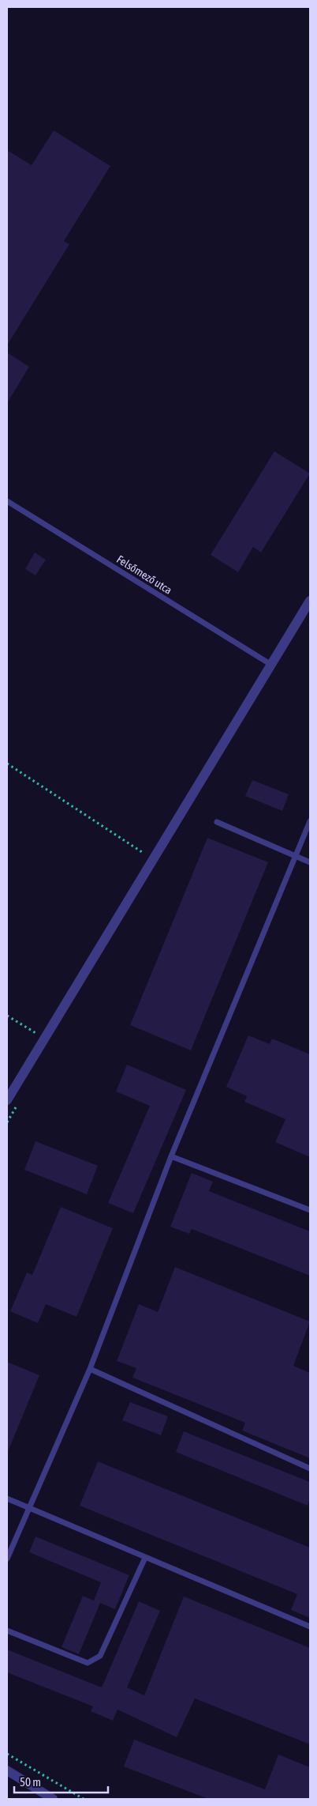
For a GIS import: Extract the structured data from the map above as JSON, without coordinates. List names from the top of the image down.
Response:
{
  "streets": {
    "lane": ["Felsőmező utca"]
  },
  "scale_bar": "50 m"
}
